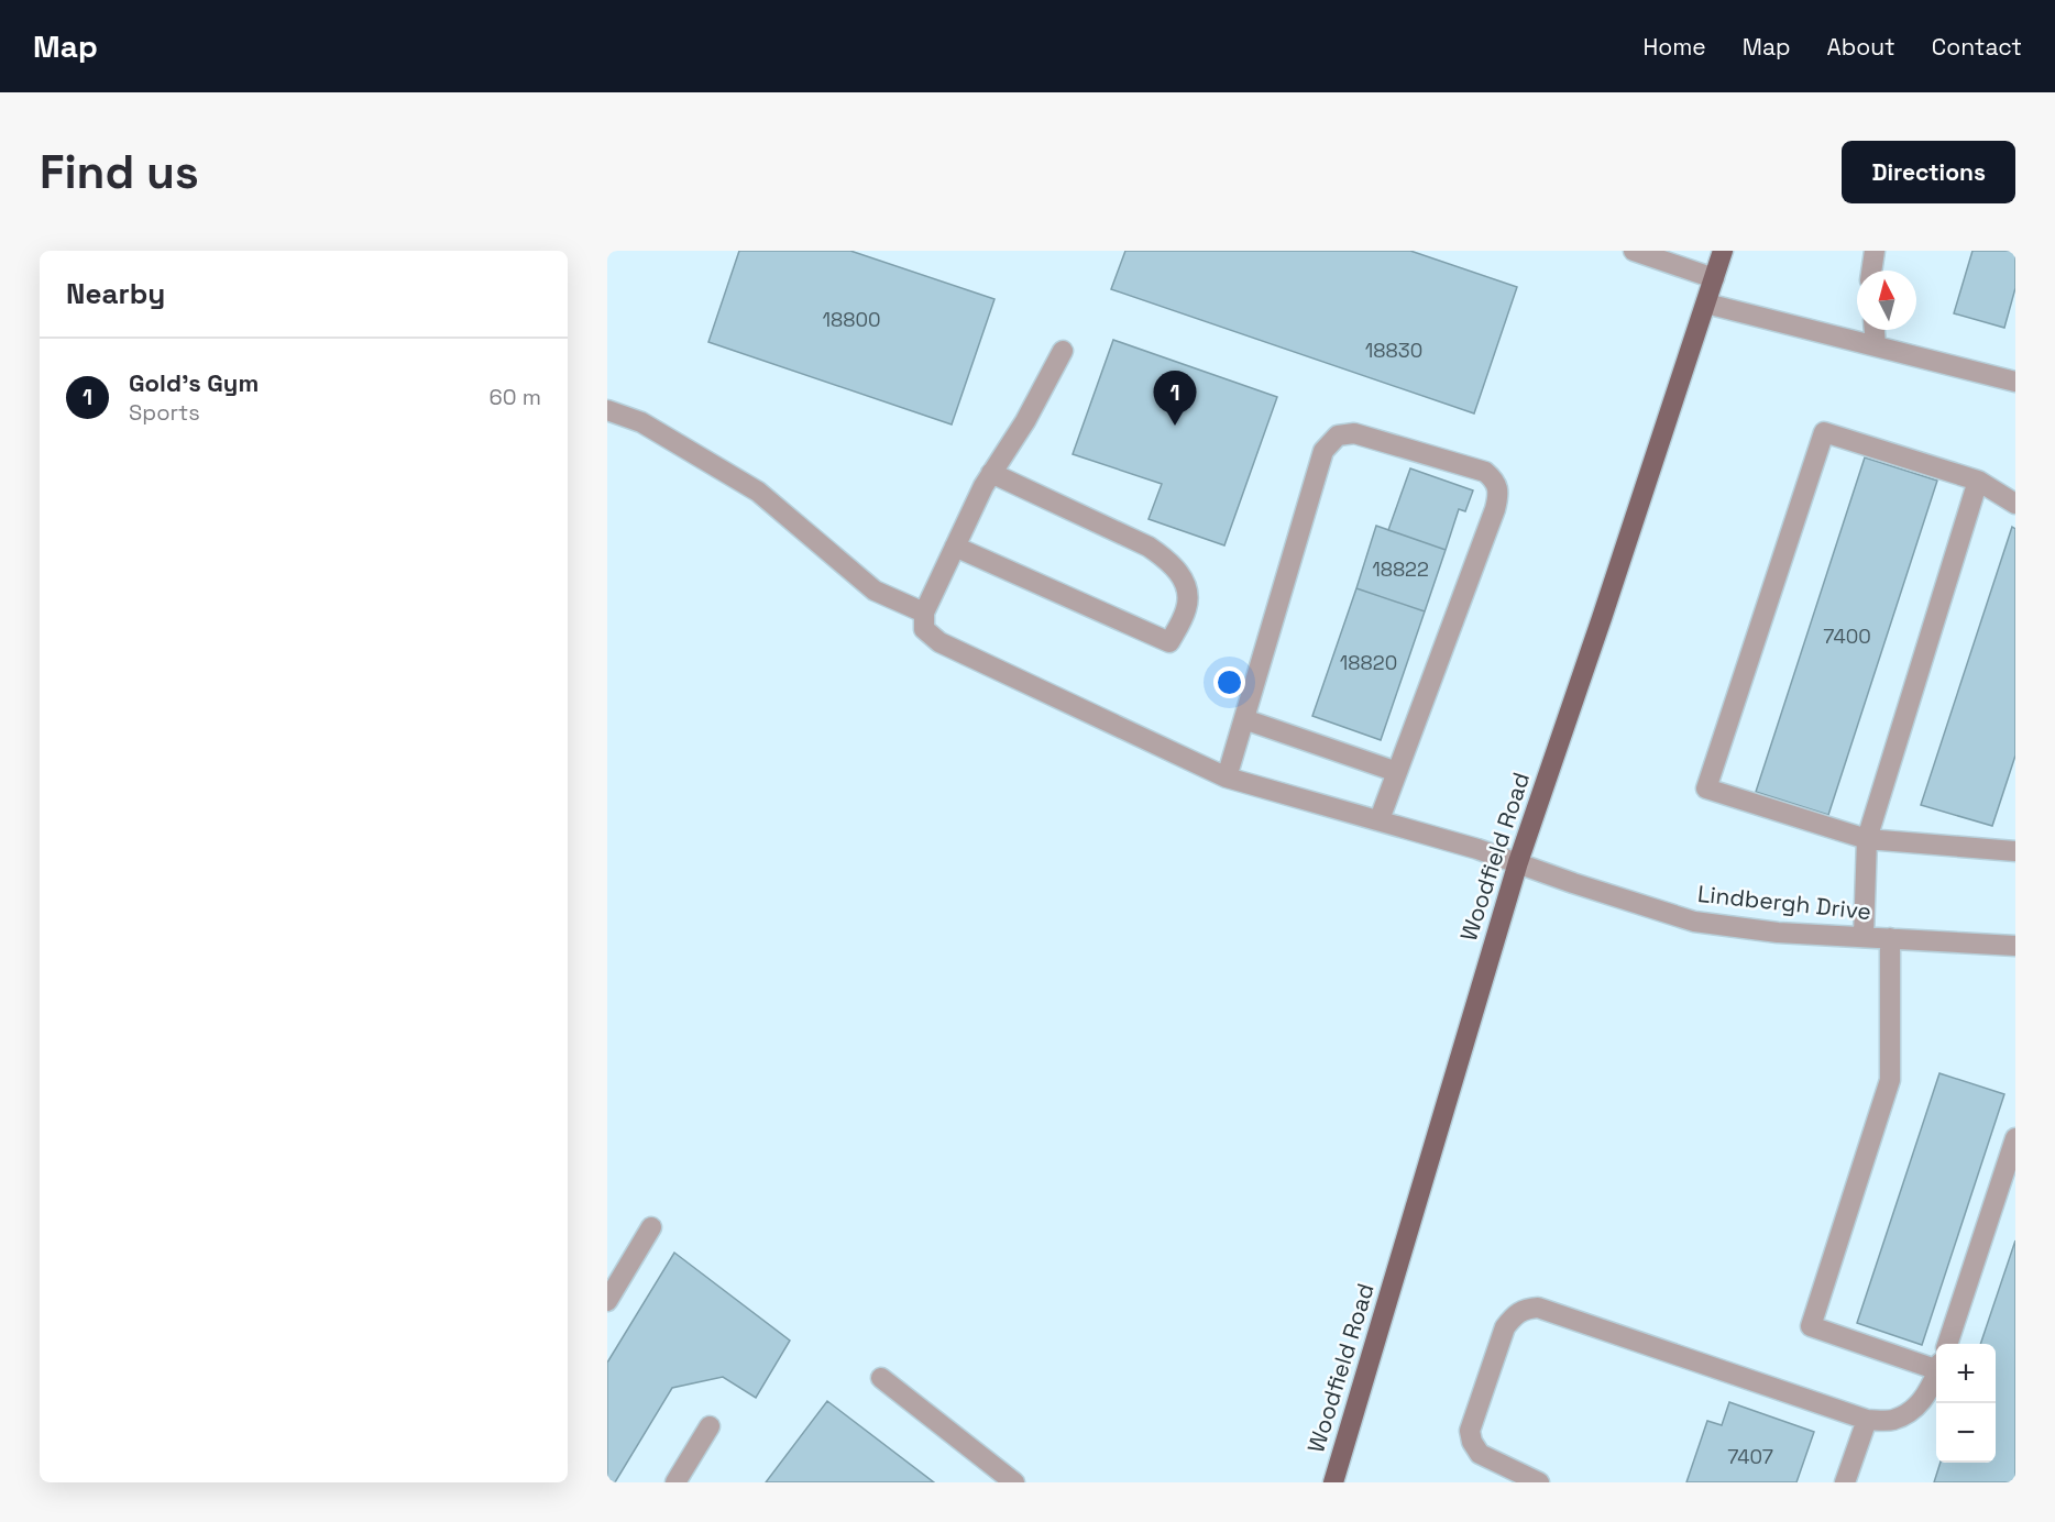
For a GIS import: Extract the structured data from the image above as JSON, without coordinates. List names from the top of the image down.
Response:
{
  "streets": {
    "main road": ["Woodfield Road"],
    "street": ["Lindbergh Drive"]
  },
  "crossings": [
    ["Woodfield Road", "Lindbergh Drive"]
  ],
  "house_numbers": [
    "18800",
    "18830",
    "18822",
    "7400",
    "18820",
    "7407"
  ],
  "north": "top",
  "page": {
    "header": "Map",
    "nav": [
      "Home",
      "Map",
      "About",
      "Contact"
    ],
    "buttons": "Directions",
    "title": "Find us",
    "heading": "Nearby",
    "list": [
      {
        "mark": "1",
        "name": "Gold's Gym",
        "note": "Sports",
        "value": "60 m"
      }
    ],
    "pins": "1",
    "map_buttons": ["+", "−"]
  }
}
